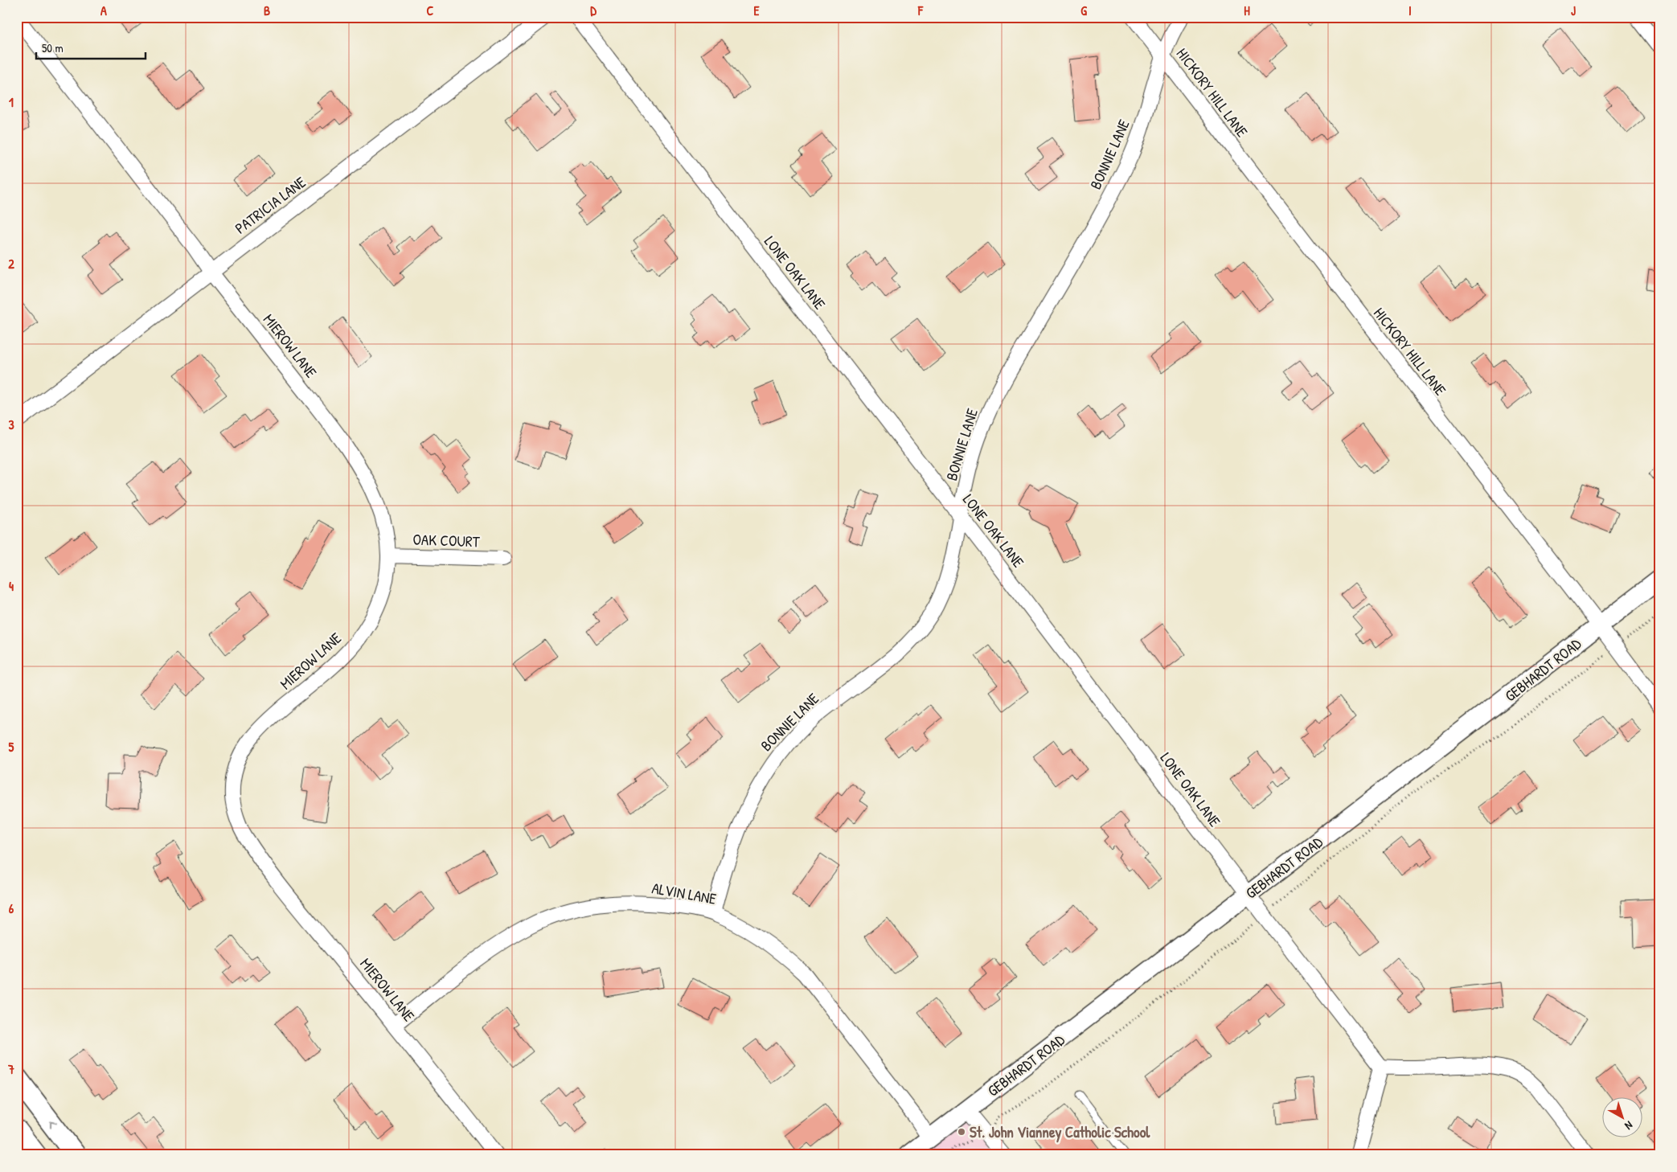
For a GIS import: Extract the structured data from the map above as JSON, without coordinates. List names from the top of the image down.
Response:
{
  "streets": {
    "street": [
      "HICKORY HILL LANE",
      "BONNIE LANE",
      "PATRICIA LANE",
      "LONE OAK LANE",
      "MIEROW LANE",
      "OAK COURT",
      "GEBHARDT ROAD",
      "ALVIN LANE"
    ]
  },
  "crossings": [
    ["HICKORY HILL LANE", "BONNIE LANE"],
    ["HICKORY HILL LANE", "GEBHARDT ROAD"],
    ["BONNIE LANE", "LONE OAK LANE"],
    ["BONNIE LANE", "ALVIN LANE"],
    ["PATRICIA LANE", "MIEROW LANE"],
    ["LONE OAK LANE", "GEBHARDT ROAD"],
    ["MIEROW LANE", "OAK COURT"],
    ["MIEROW LANE", "ALVIN LANE"],
    ["GEBHARDT ROAD", "ALVIN LANE"]
  ],
  "places": ["St. John Vianney Catholic School"],
  "scale_bar": "50 m",
  "north": "bottom right",
  "grid": {
    "columns": [
      "A",
      "B",
      "C",
      "D",
      "E",
      "F",
      "G",
      "H",
      "I",
      "J"
    ],
    "rows": [
      "1",
      "2",
      "3",
      "4",
      "5",
      "6",
      "7"
    ]
  }
}
